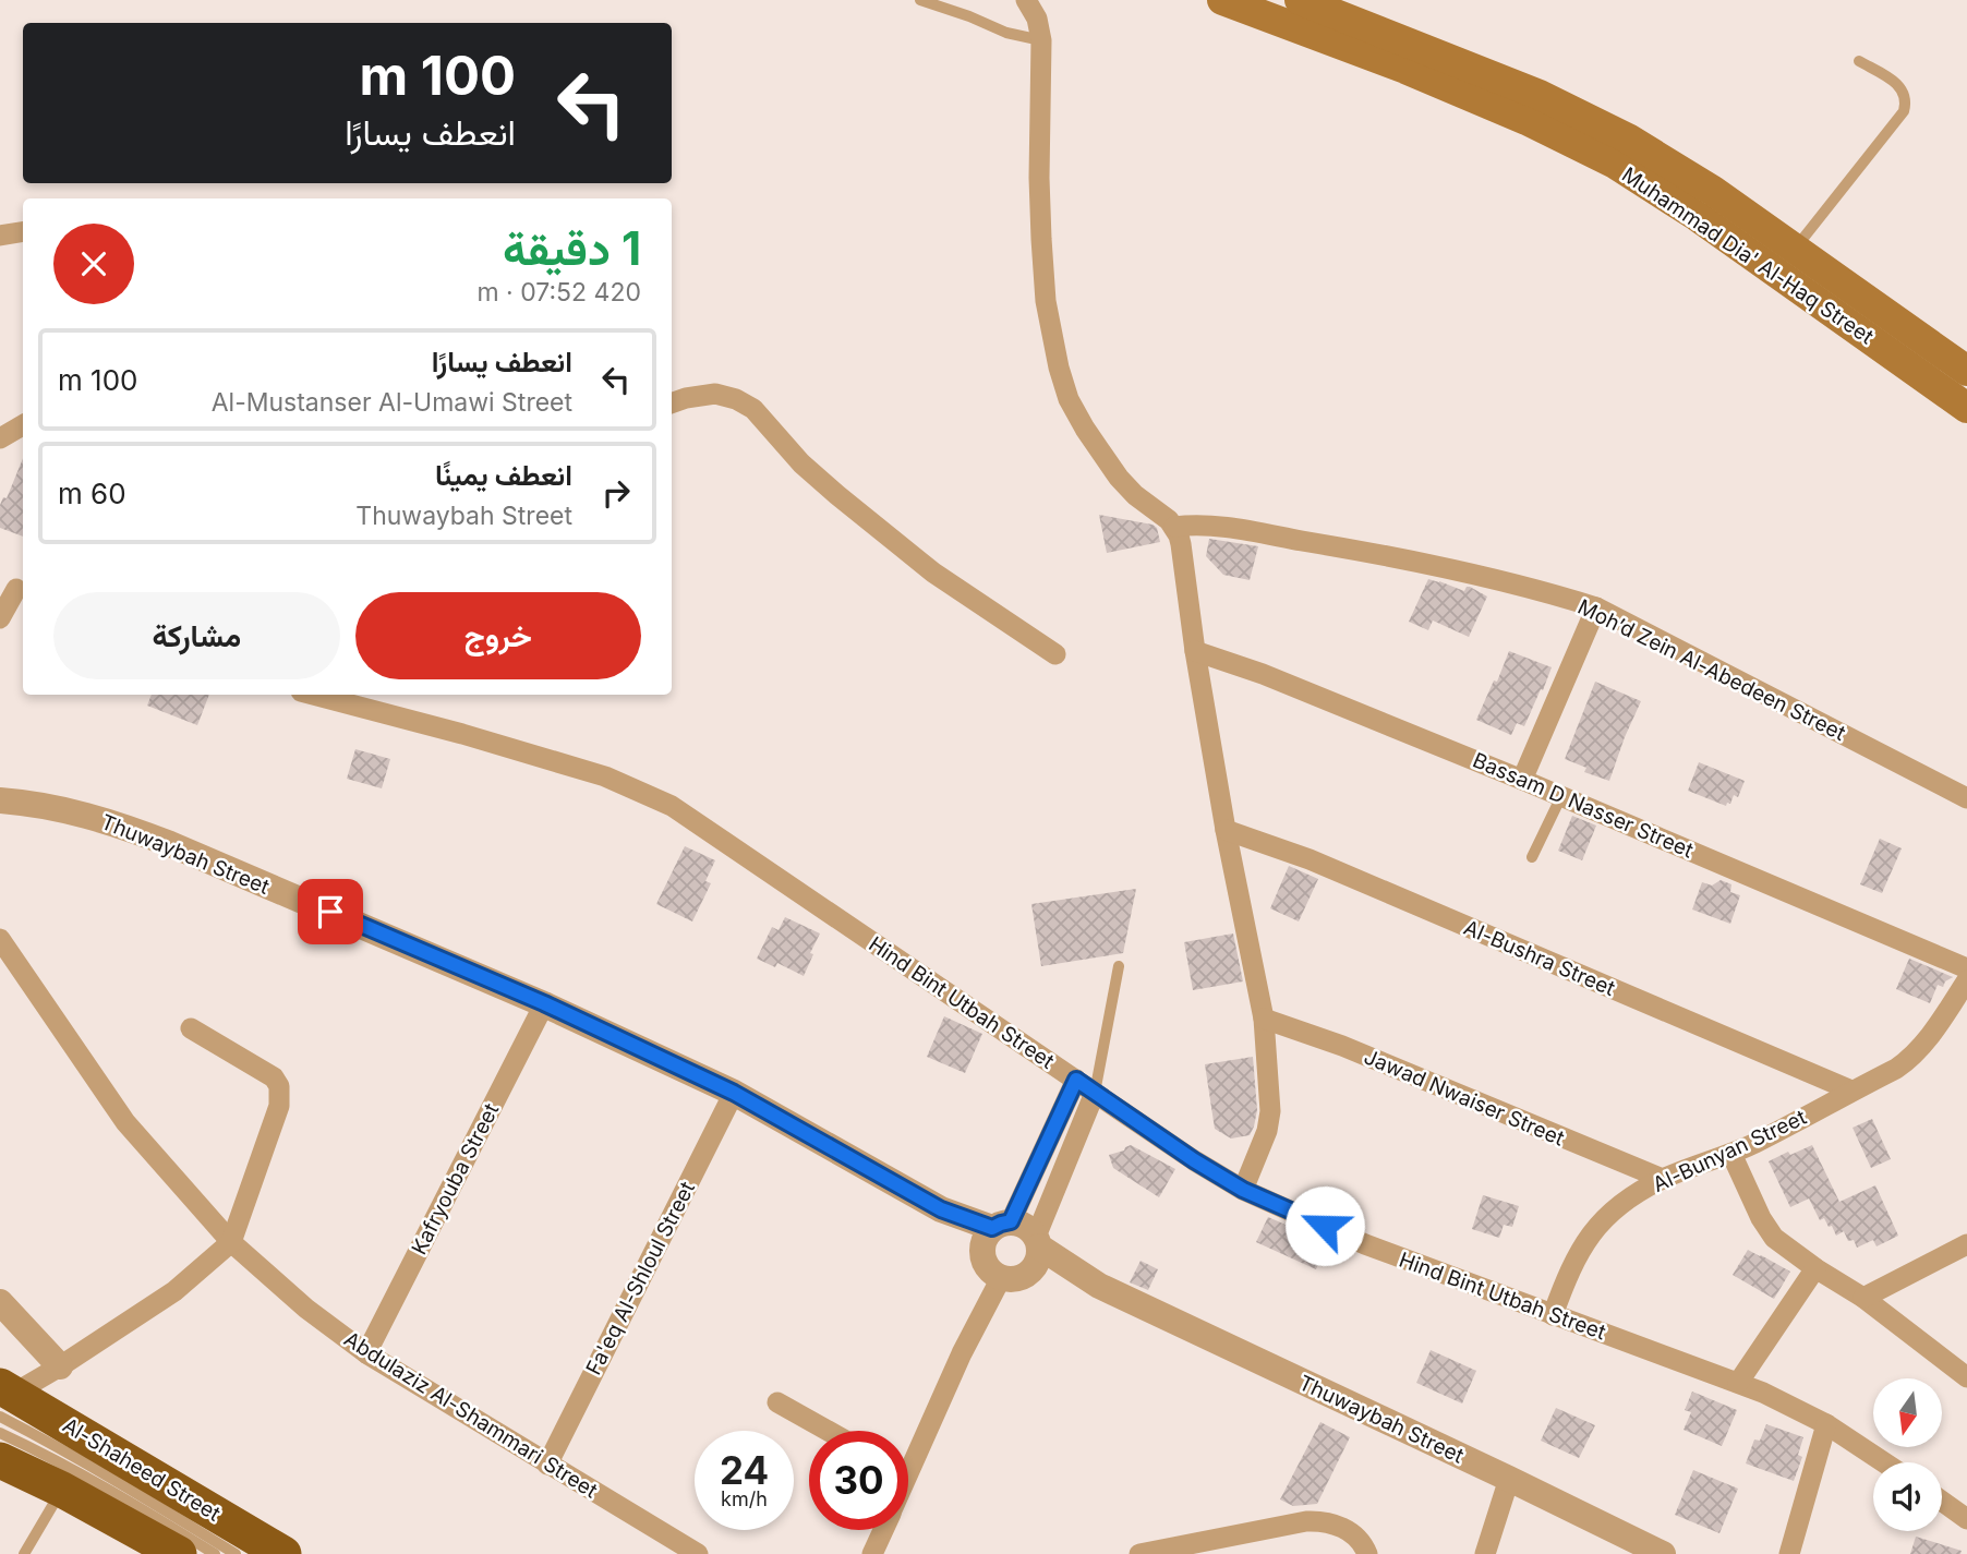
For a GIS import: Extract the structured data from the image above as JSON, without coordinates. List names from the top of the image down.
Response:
{
  "streets": {
    "highway": ["Al-Shaheed Street"],
    "main road": ["Muhammad Dia' Al-Haq Street"],
    "street": [
      "Moh’d Zein Al-Abedeen Street",
      "Bassam D Nasser Street",
      "Thuwaybah Street",
      "Al-Bushra Street",
      "Hind Bint Utbah Street",
      "Jawad Nwaiser Street",
      "Al-Bunyan Street",
      "Kafryouba Street",
      "Fa'eq Al-Shloul Street",
      "Abdulaziz Al-Shammari Street"
    ]
  },
  "crossings": [
    ["Thuwaybah Street", "Kafryouba Street"],
    ["Thuwaybah Street", "Fa'eq Al-Shloul Street"],
    ["Al-Bushra Street", "Al-Bunyan Street"],
    ["Hind Bint Utbah Street", "Al-Bunyan Street"],
    ["Jawad Nwaiser Street", "Al-Bunyan Street"],
    ["Kafryouba Street", "Abdulaziz Al-Shammari Street"],
    ["Fa'eq Al-Shloul Street", "Abdulaziz Al-Shammari Street"]
  ],
  "north": "bottom",
  "page": {
    "turn": ["100 m", "انعطف يسارًا"],
    "heading": ["1 دقيقة", "420 m · 07:52"],
    "list": [
      {
        "name": "انعطف يسارًا",
        "note": "Al-Mustanser Al-Umawi Street",
        "value": "100 m"
      },
      {
        "name": "انعطف يمينًا",
        "note": "Thuwaybah Street",
        "value": "60 m"
      }
    ],
    "buttons": ["خروج", "مشاركة"],
    "speed": "24 km/h",
    "limit": "30"
  }
}
